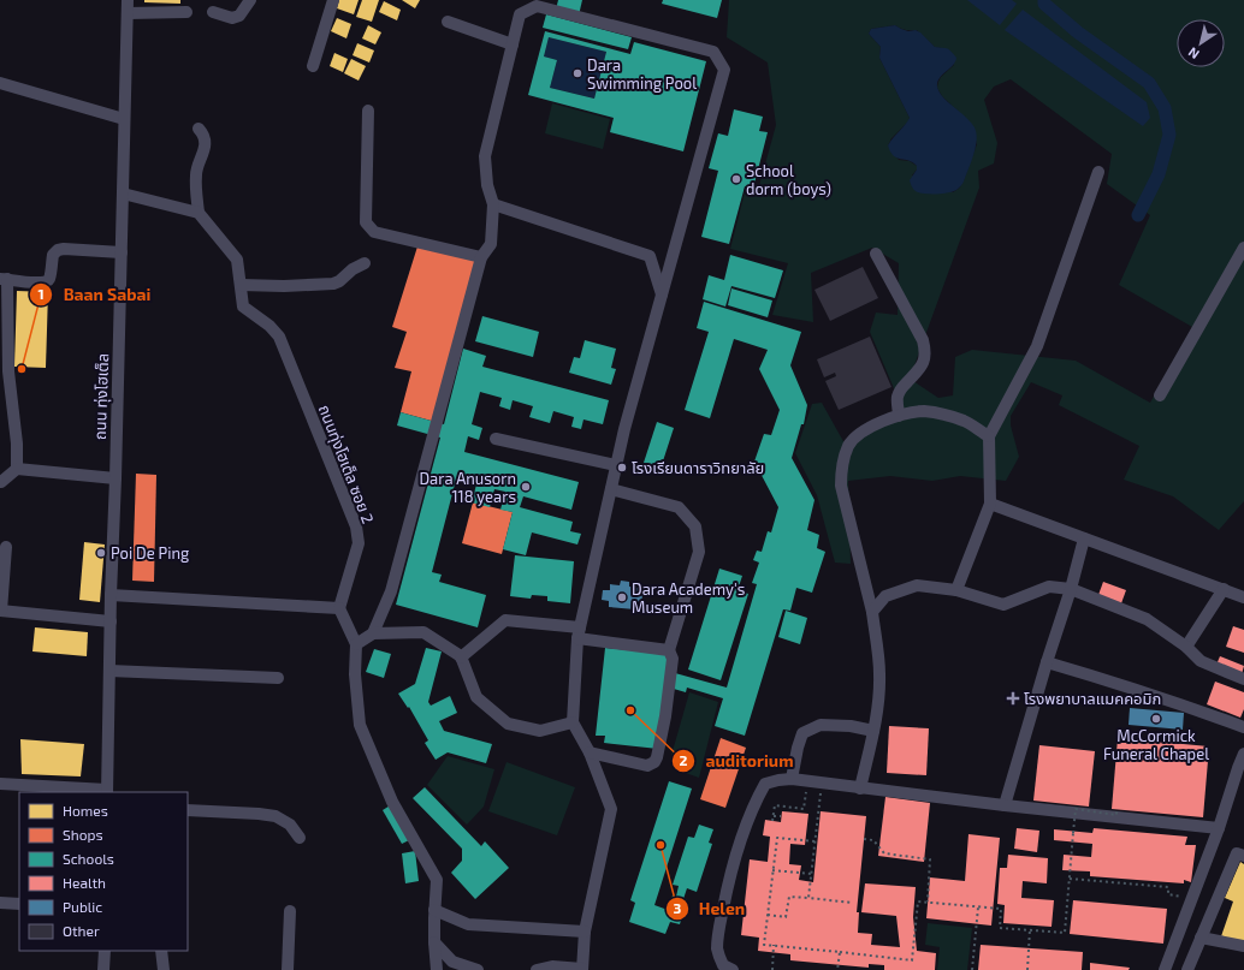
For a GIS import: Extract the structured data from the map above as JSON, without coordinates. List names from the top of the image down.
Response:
{
  "streets": {
    "street": ["ถนน ทุ่งโฮเต็ล", "ถนนทุ่งโฮเต็ล ซอย 2"]
  },
  "places": {
    "other": [
      "Dara Swimming Pool",
      "School dorm (boys)",
      "Baan Sabai",
      "โรงเรียนดาราวิทยาลัย",
      "Dara Anusorn 118 years",
      "Poi De Ping",
      "Dara Academy's Museum",
      "auditorium",
      "McCormick Funeral Chapel",
      "Helen"
    ],
    "health": ["โรงพยาบาลแมคคอมิก"]
  },
  "legend": [
    "Homes",
    "Shops",
    "Schools",
    "Health",
    "Public",
    "Other"
  ],
  "north": "bottom left"
}
